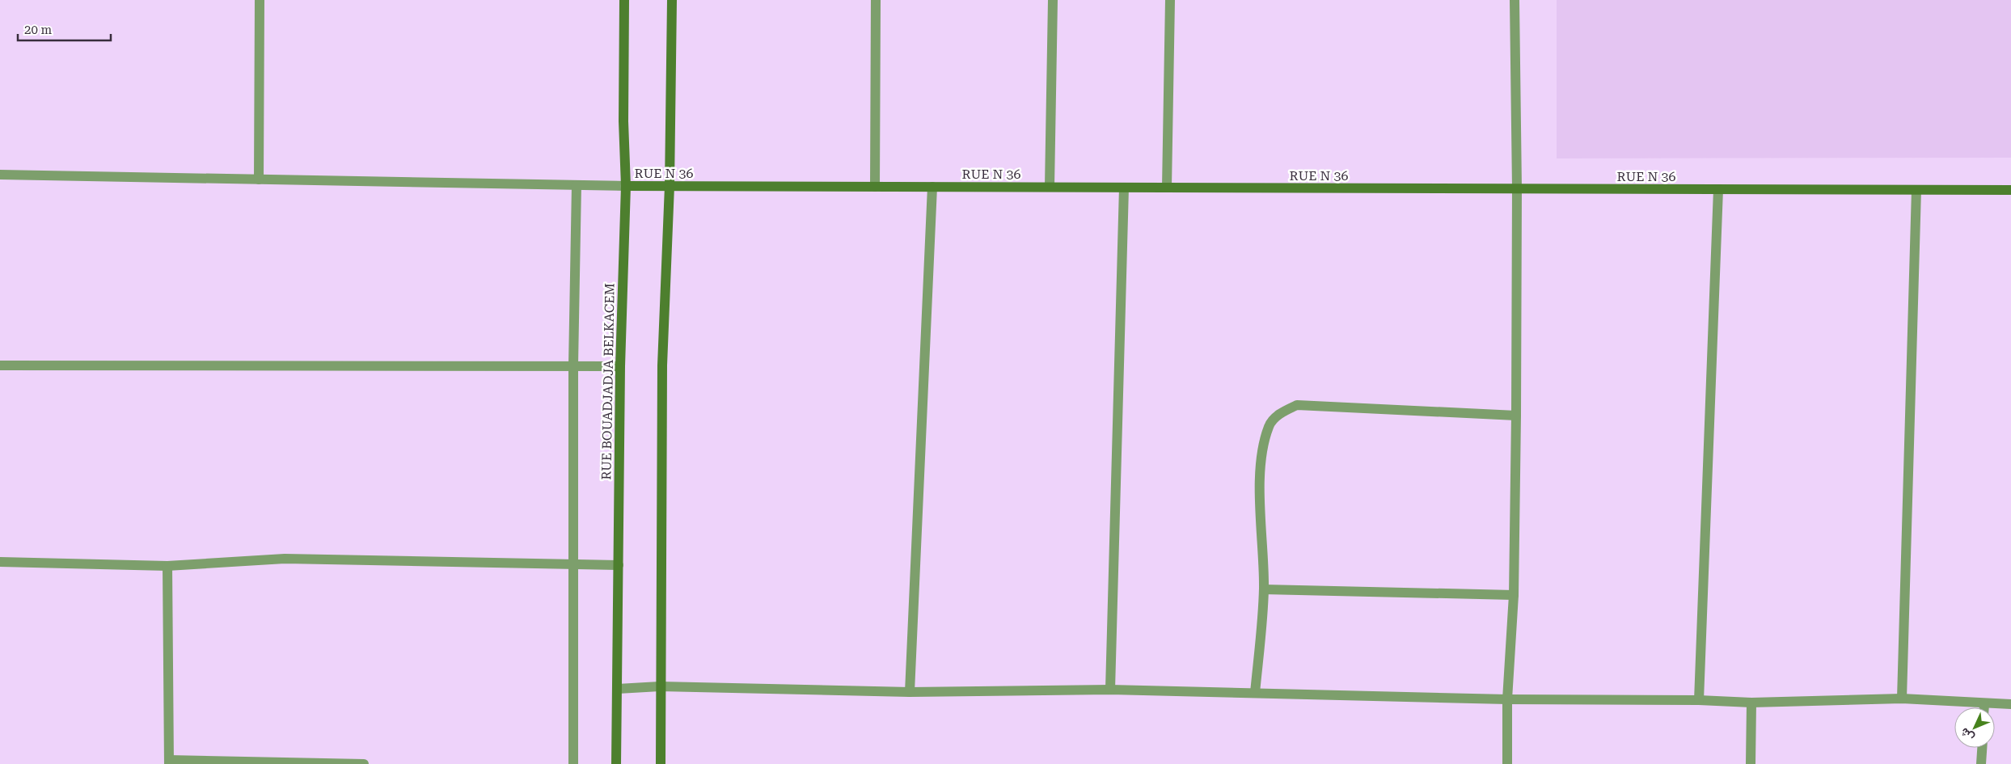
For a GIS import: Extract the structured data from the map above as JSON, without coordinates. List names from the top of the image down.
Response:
{
  "streets": {
    "street": ["RUE N 36", "RUE BOUADJADJA BELKACEM"]
  },
  "crossings": [
    ["RUE N 36", "RUE BOUADJADJA BELKACEM"]
  ],
  "scale_bar": "20 m",
  "north": "bottom left"
}
